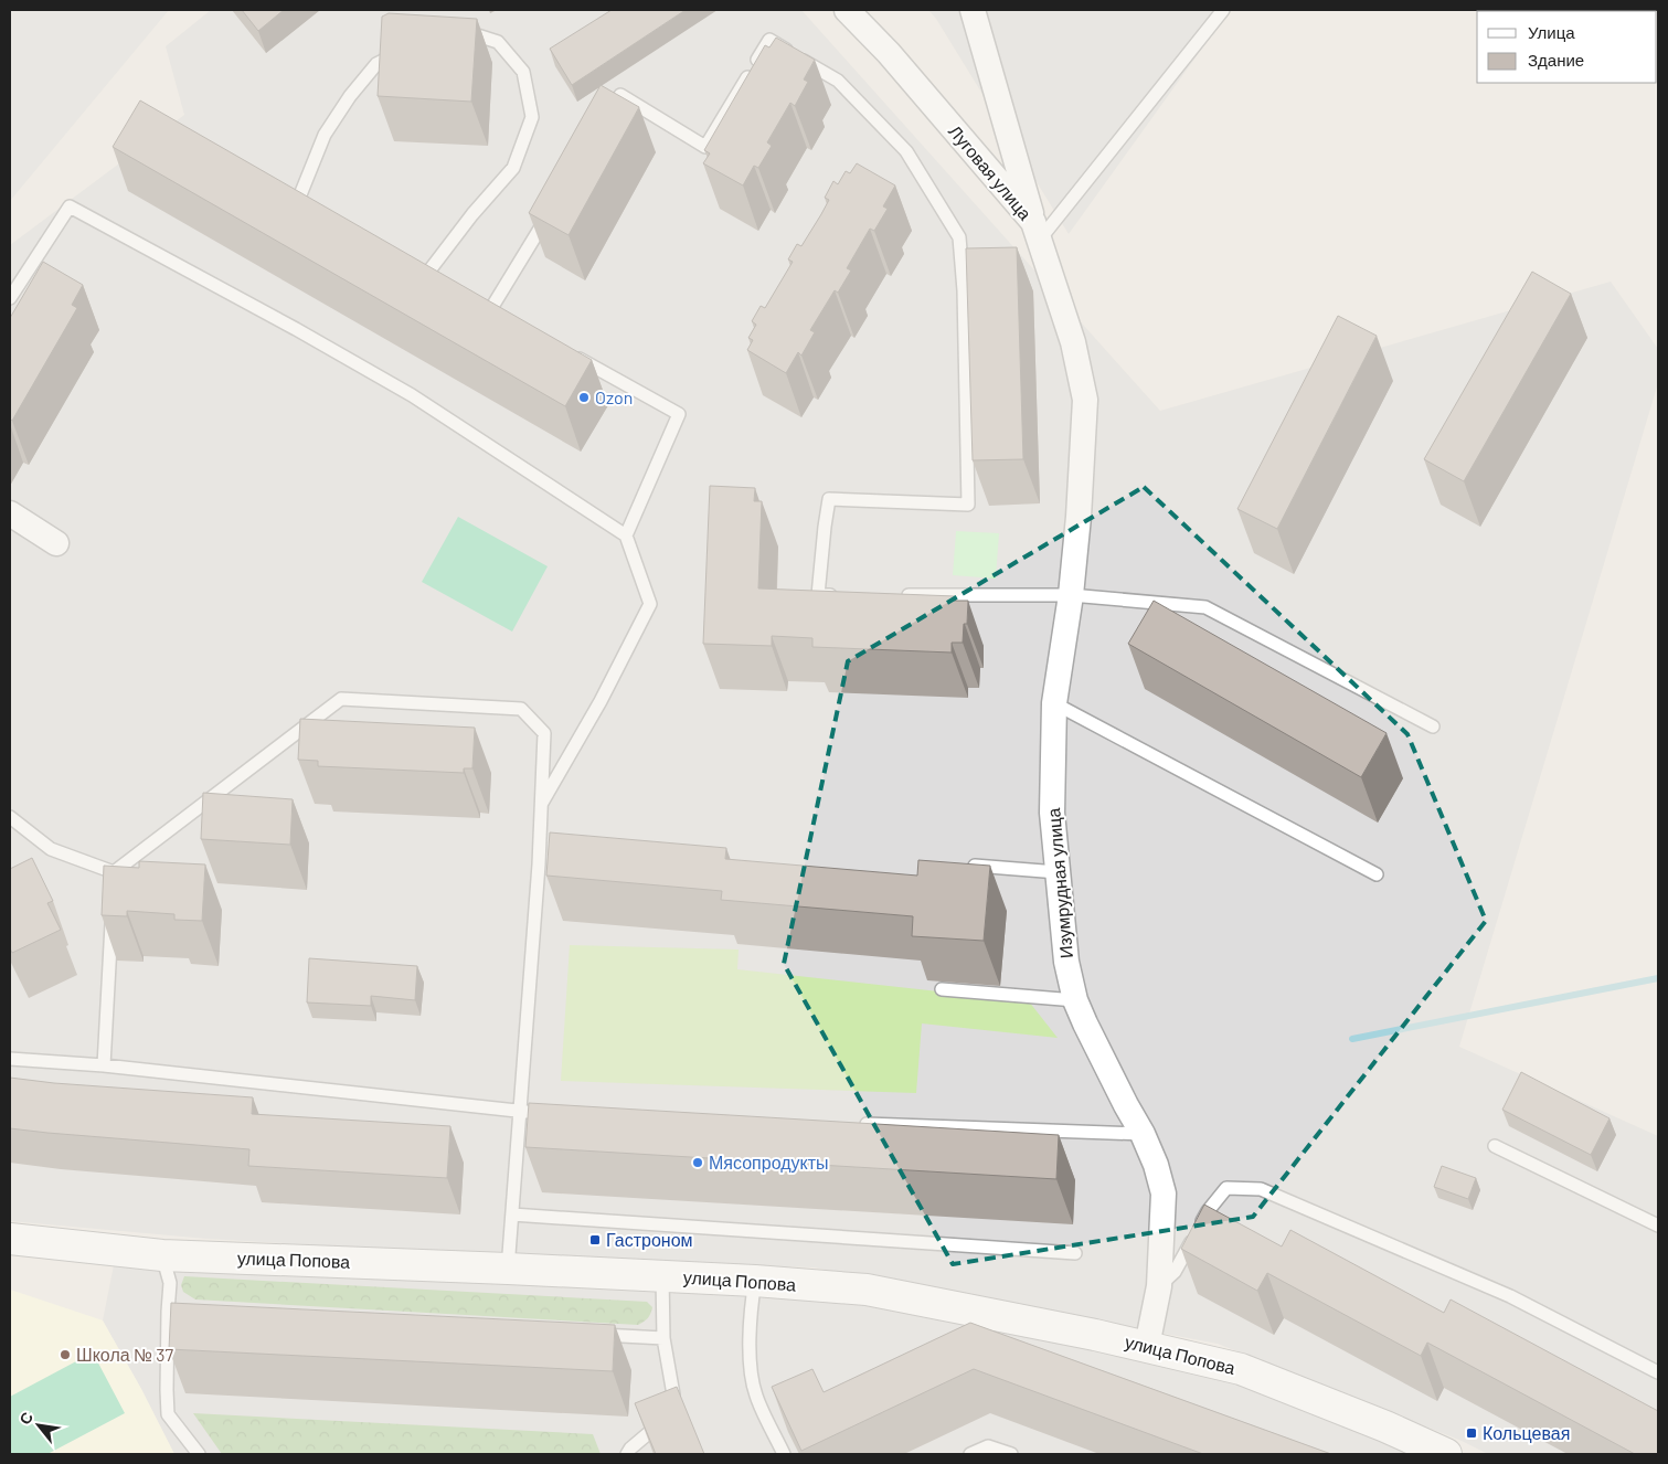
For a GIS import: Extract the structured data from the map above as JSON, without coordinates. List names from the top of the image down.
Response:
{
  "streets": {
    "street": ["Луговая улица", "Изумрудная улица", "улица Попова"]
  },
  "crossings": [
    ["Луговая улица", "Изумрудная улица"],
    ["Изумрудная улица", "улица Попова"]
  ],
  "places": {
    "other": ["Ozon", "Мясопродукты", "Школа № 37"],
    "transit": ["Гастроном", "Кольцевая"]
  },
  "legend": ["Улица", "Здание"],
  "north": "top left"
}
